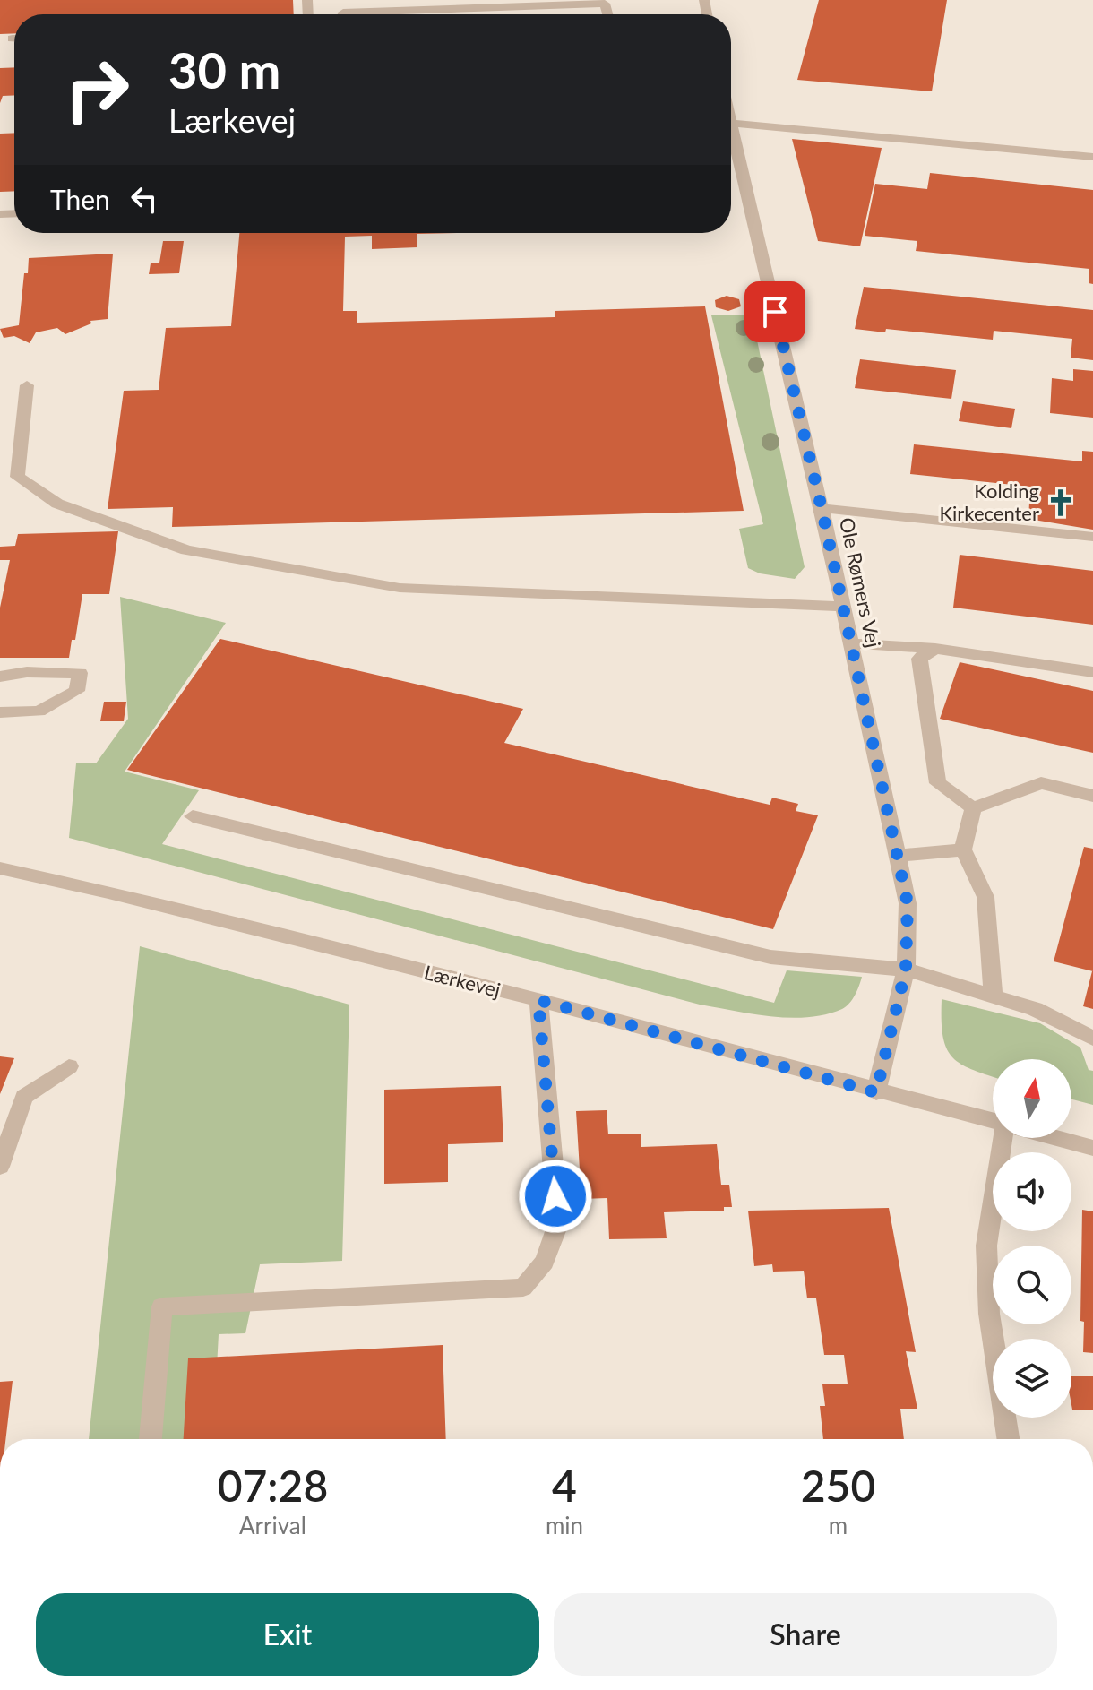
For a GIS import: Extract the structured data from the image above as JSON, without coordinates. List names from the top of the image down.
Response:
{
  "streets": {
    "street": ["Ole Rømers Vej", "Lærkevej"]
  },
  "crossings": [
    ["Ole Rømers Vej", "Lærkevej"]
  ],
  "places": {
    "church": ["Kolding Kirkecenter"]
  },
  "north": "top",
  "page": {
    "turn": ["30 m", "Lærkevej"],
    "then": "Then",
    "eta": [
      "07:28",
      "Arrival",
      "4",
      "min",
      "250",
      "m"
    ],
    "buttons": ["Exit", "Share"]
  }
}
